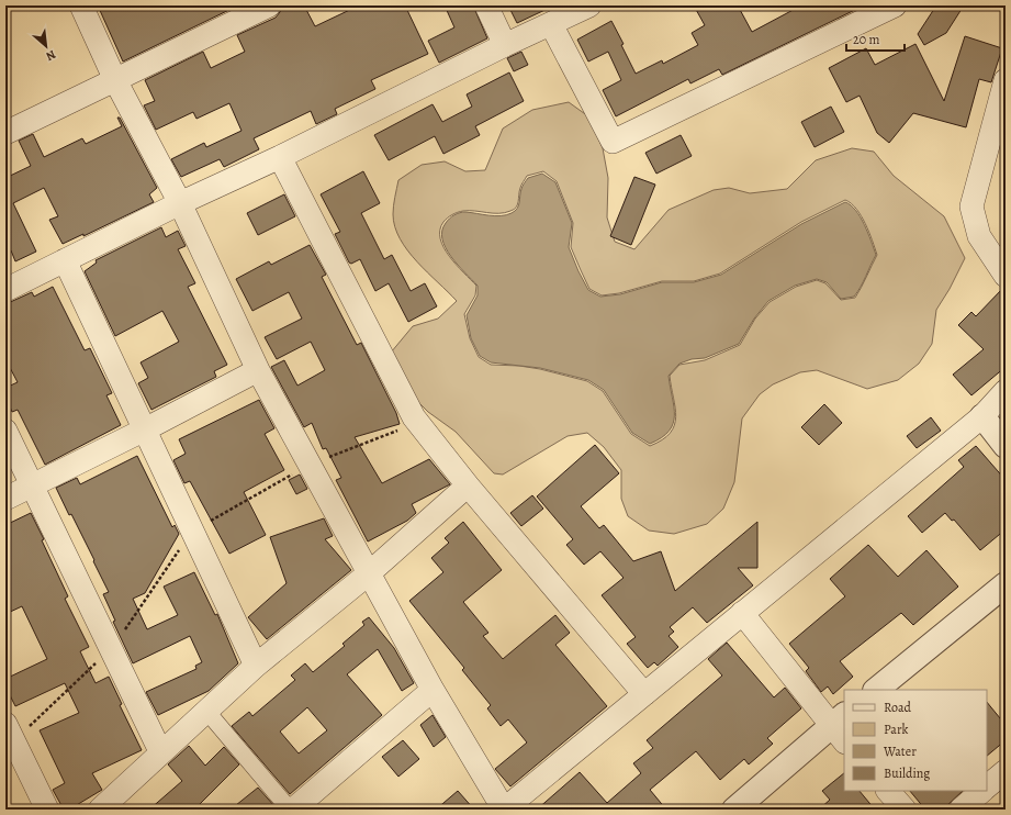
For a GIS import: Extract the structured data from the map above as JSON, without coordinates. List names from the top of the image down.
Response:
{
  "legend": [
    "Road",
    "Park",
    "Water",
    "Building"
  ],
  "scale_bar": "20 m",
  "north": "bottom right"
}
